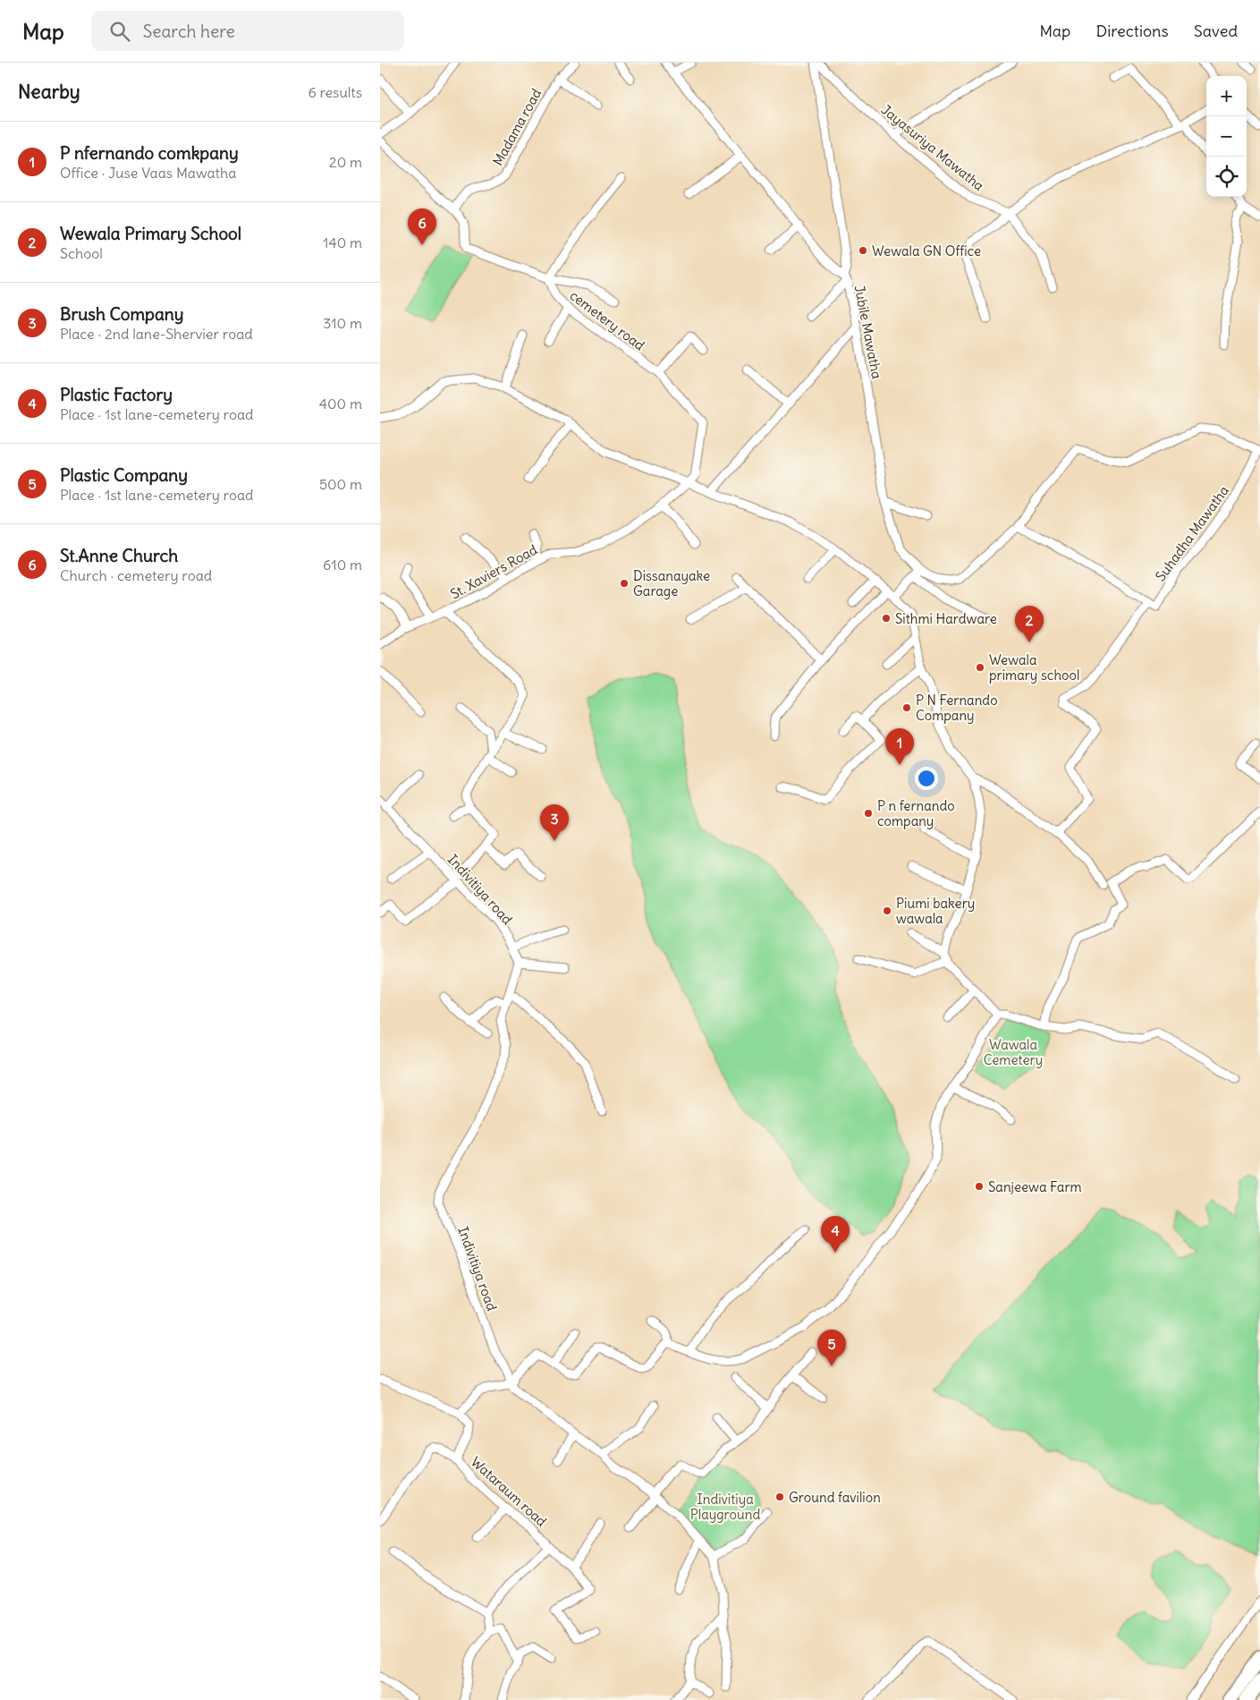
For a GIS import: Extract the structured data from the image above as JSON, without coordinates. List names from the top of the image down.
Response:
{
  "streets": {
    "street": [
      "Madama road",
      "Jayasuriya Mawatha",
      "cemetery road",
      "Jubile Mawatha",
      "Suhadha Mawatha",
      "St. Xaviers Road",
      "Indivitiya road",
      "Wataraum road"
    ]
  },
  "crossings": [
    ["cemetery road", "St. Xaviers Road"]
  ],
  "parks": ["Wawala Cemetery", "Indivitiya Playground"],
  "places": [
    "Wewala GN Office",
    "Dissanayake Garage",
    "Sithmi Hardware",
    "Wewala primary school",
    "P N Fernando Company",
    "P n fernando company",
    "Piumi bakery wawala",
    "Sanjeewa Farm",
    "Ground favilion"
  ],
  "page": {
    "header": "Map",
    "search": "Search here",
    "nav": ["Map", "Directions", "Saved"],
    "heading": ["Nearby", "6 results"],
    "map_buttons": ["+", "−"],
    "list": [
      {
        "mark": "1",
        "name": "P nfernando comkpany",
        "note": "Office · Juse Vaas Mawatha",
        "value": "20 m"
      },
      {
        "mark": "2",
        "name": "Wewala Primary School",
        "note": "School",
        "value": "140 m"
      },
      {
        "mark": "3",
        "name": "Brush Company",
        "note": "Place · 2nd lane-Shervier road",
        "value": "310 m"
      },
      {
        "mark": "4",
        "name": "Plastic Factory",
        "note": "Place · 1st lane-cemetery road",
        "value": "400 m"
      },
      {
        "mark": "5",
        "name": "Plastic Company",
        "note": "Place · 1st lane-cemetery road",
        "value": "500 m"
      },
      {
        "mark": "6",
        "name": "St.Anne Church",
        "note": "Church · cemetery road",
        "value": "610 m"
      }
    ],
    "pins": [
      "6",
      "2",
      "1",
      "3",
      "4",
      "5"
    ]
  }
}
